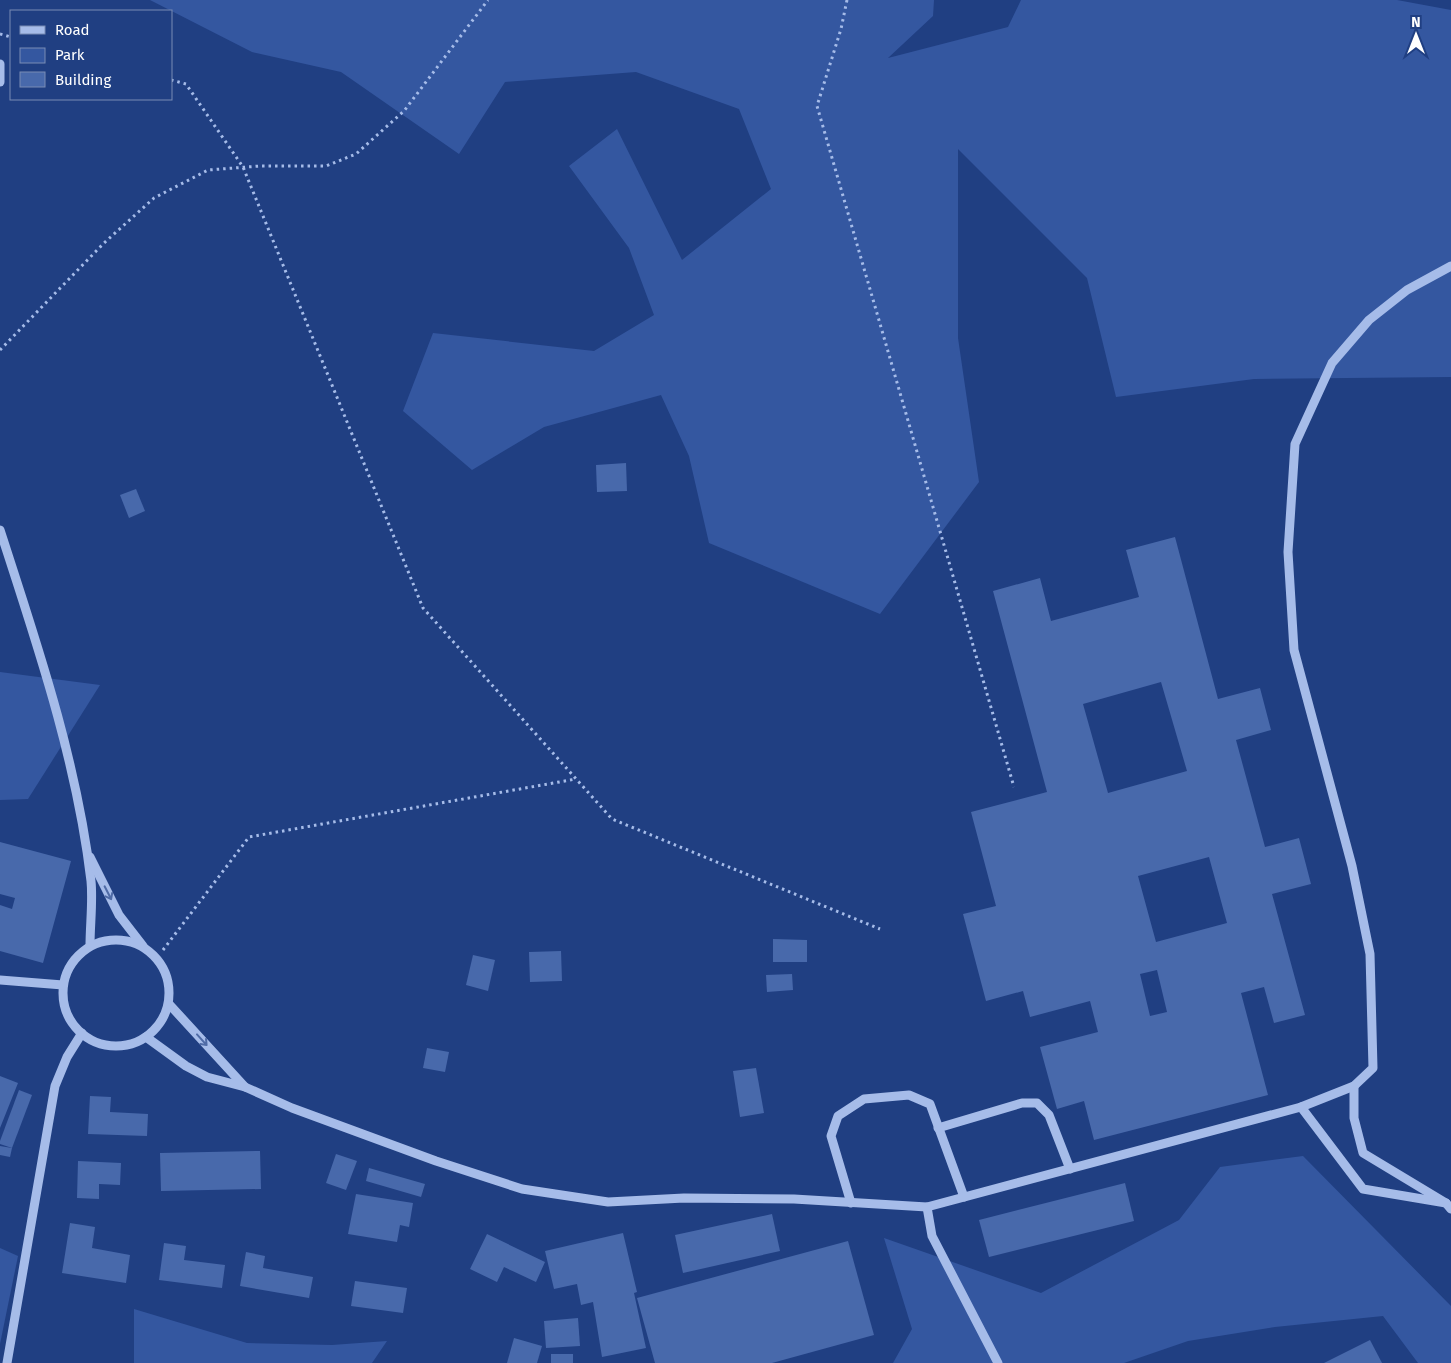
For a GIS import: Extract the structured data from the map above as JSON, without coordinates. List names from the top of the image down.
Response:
{
  "legend": ["Road", "Park", "Building"],
  "north": "top"
}
